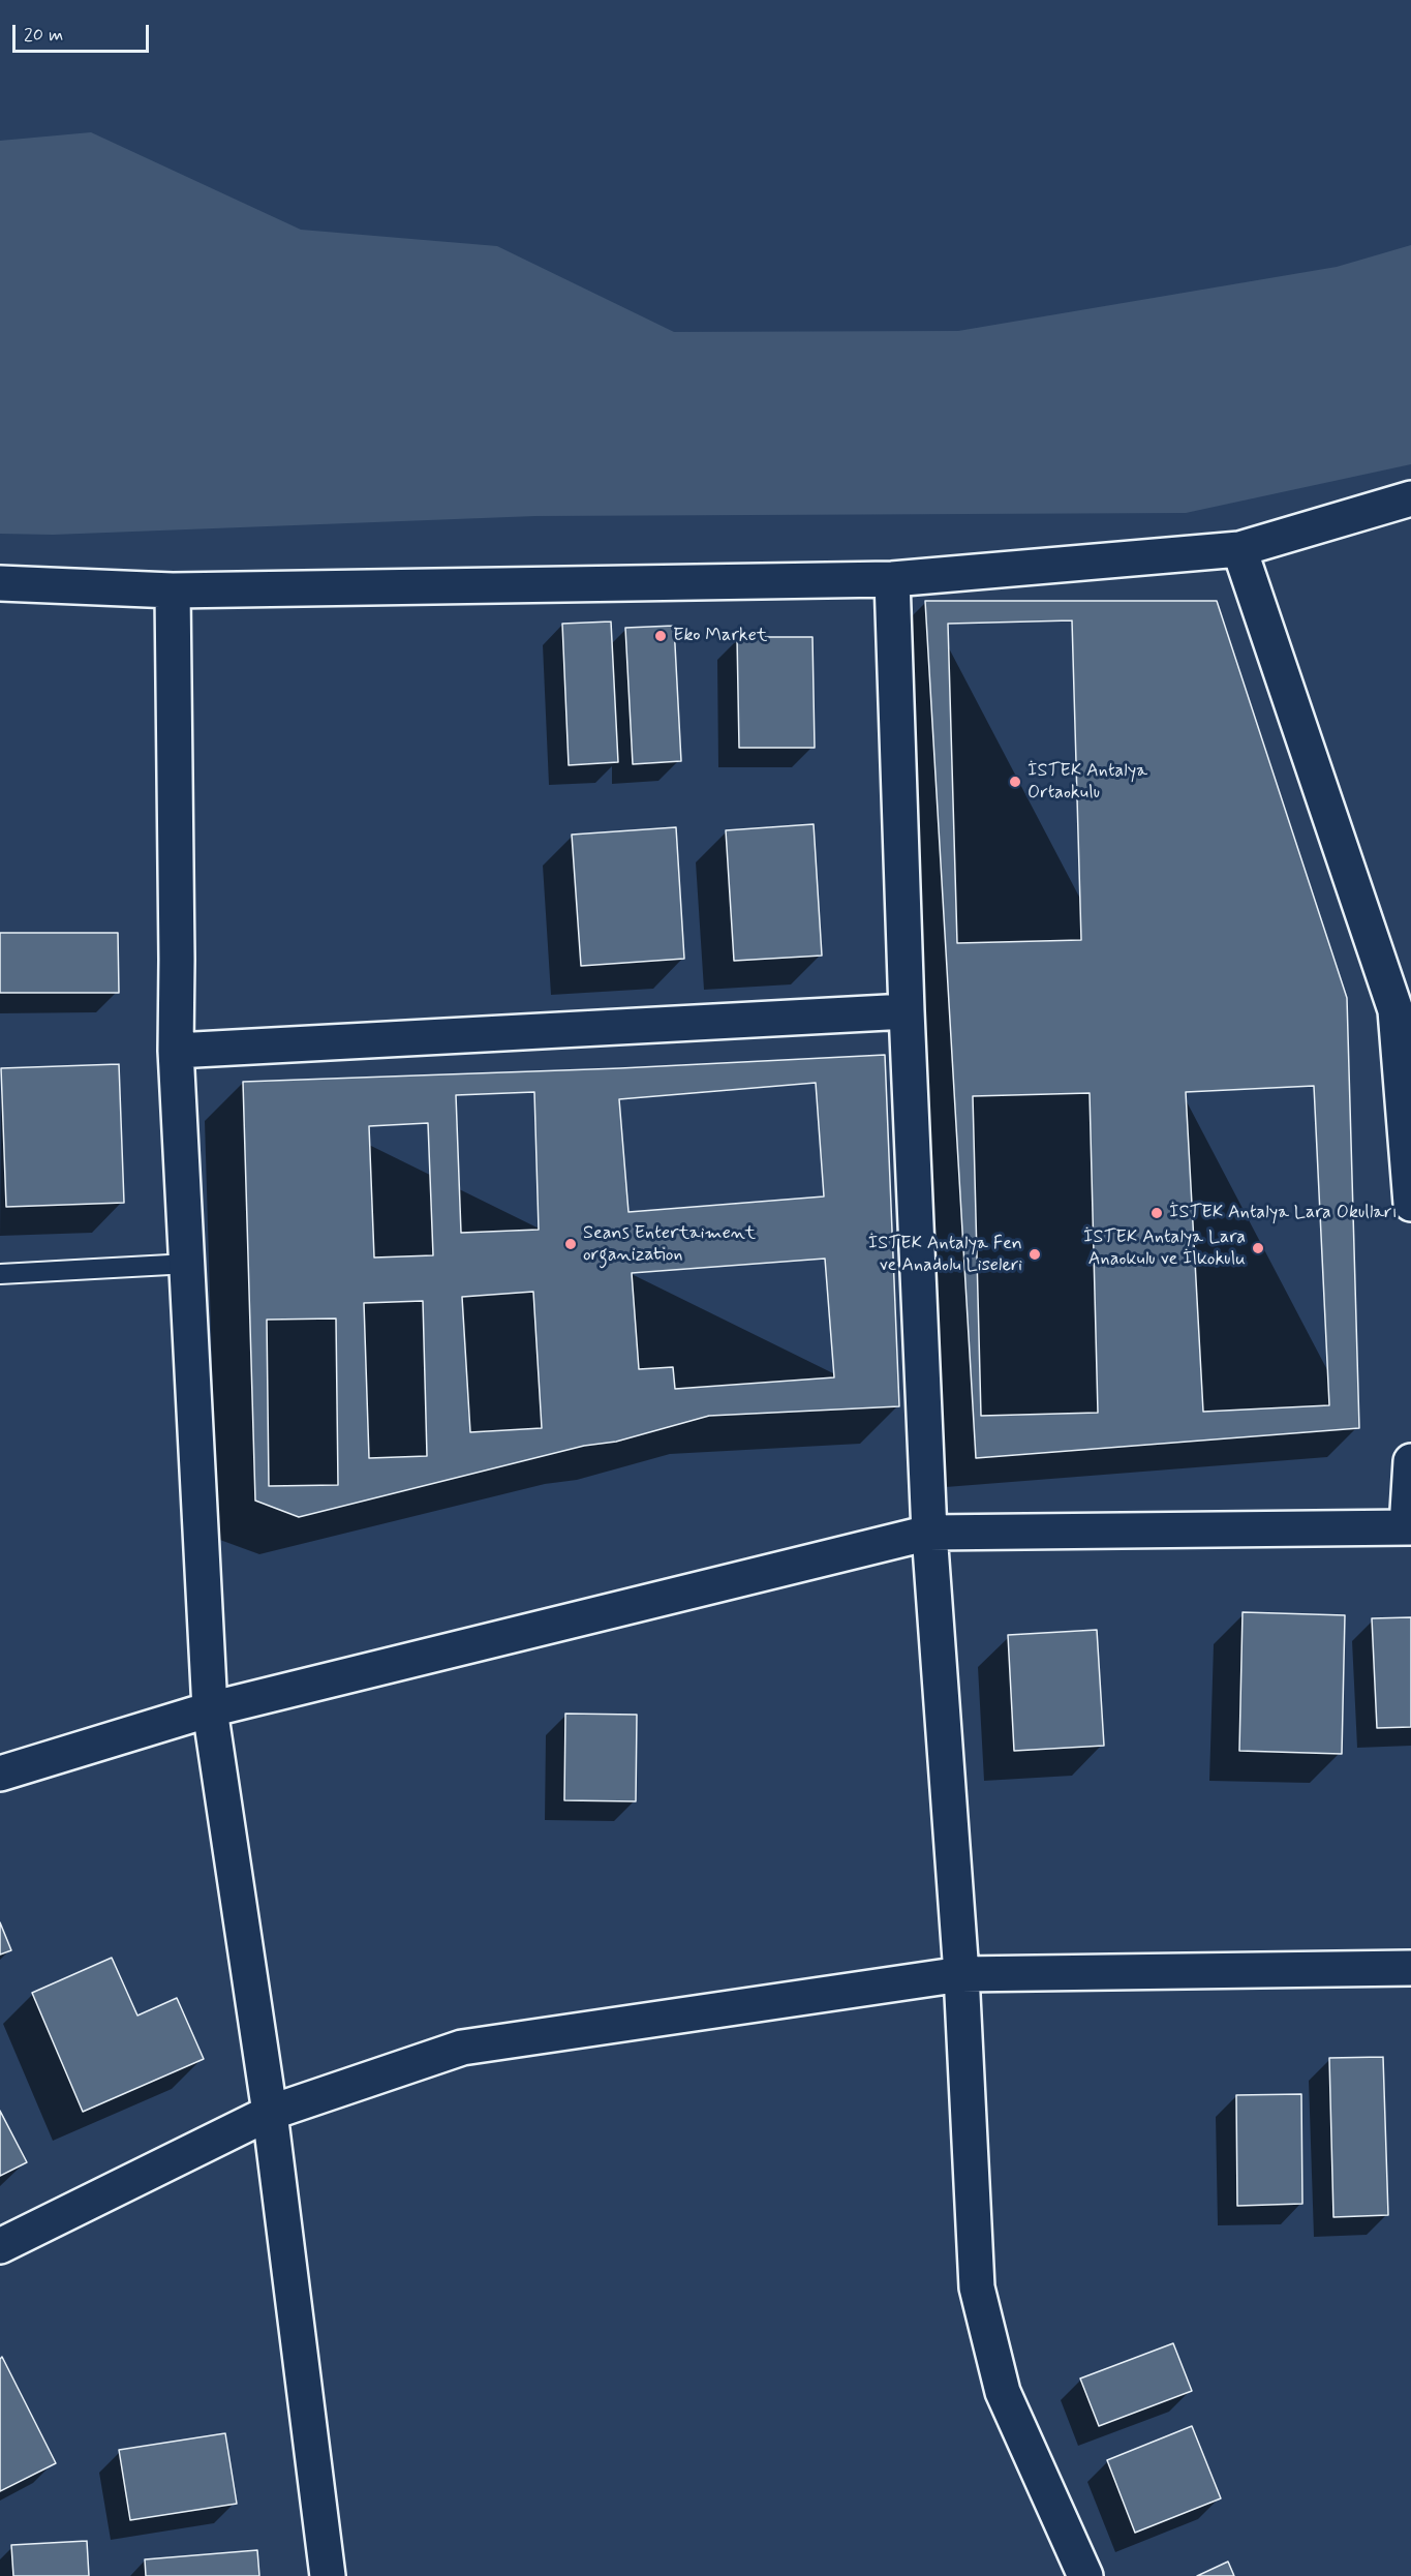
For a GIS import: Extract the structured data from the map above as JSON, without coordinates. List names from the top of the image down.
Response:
{
  "places": [
    "Eko Market",
    "İSTEK Antalya Ortaokulu",
    "İSTEK Antalya Lara Okulları",
    "Seans Entertaiment organization",
    "İSTEK Antalya Lara Anaokulu ve İlkokulu",
    "İSTEK Antalya Fen ve Anadolu Liseleri"
  ],
  "scale_bar": "20 m"
}
